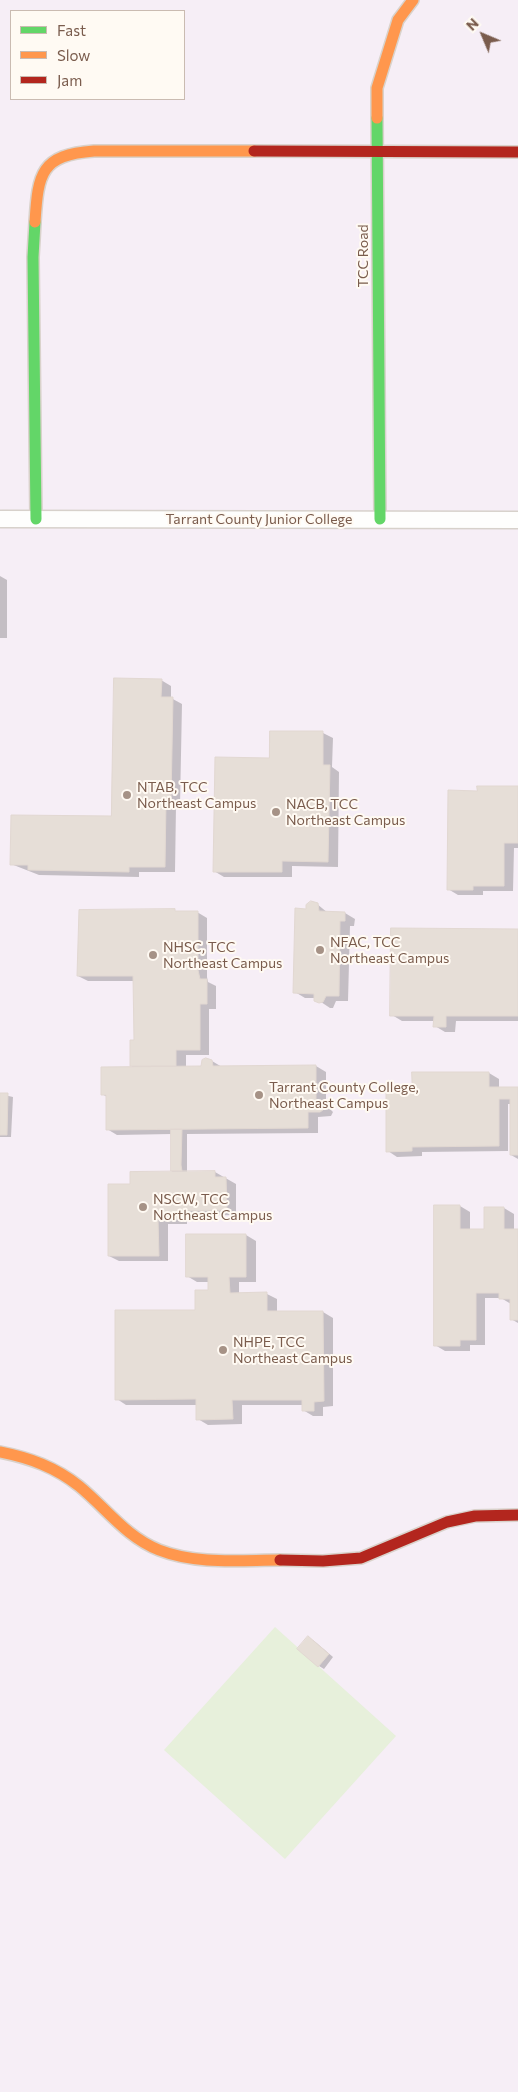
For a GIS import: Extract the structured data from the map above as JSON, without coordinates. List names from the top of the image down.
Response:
{
  "streets": {
    "street": ["TCC Road", "Tarrant County Junior College"]
  },
  "crossings": [
    ["TCC Road", "Tarrant County Junior College"]
  ],
  "places": [
    "NTAB, TCC Northeast Campus",
    "NACB, TCC Northeast Campus",
    "NFAC, TCC Northeast Campus",
    "NHSC, TCC Northeast Campus",
    "Tarrant County College, Northeast Campus",
    "NSCW, TCC Northeast Campus",
    "NHPE, TCC Northeast Campus"
  ],
  "legend": ["Fast", "Slow", "Jam"],
  "north": "top left"
}
